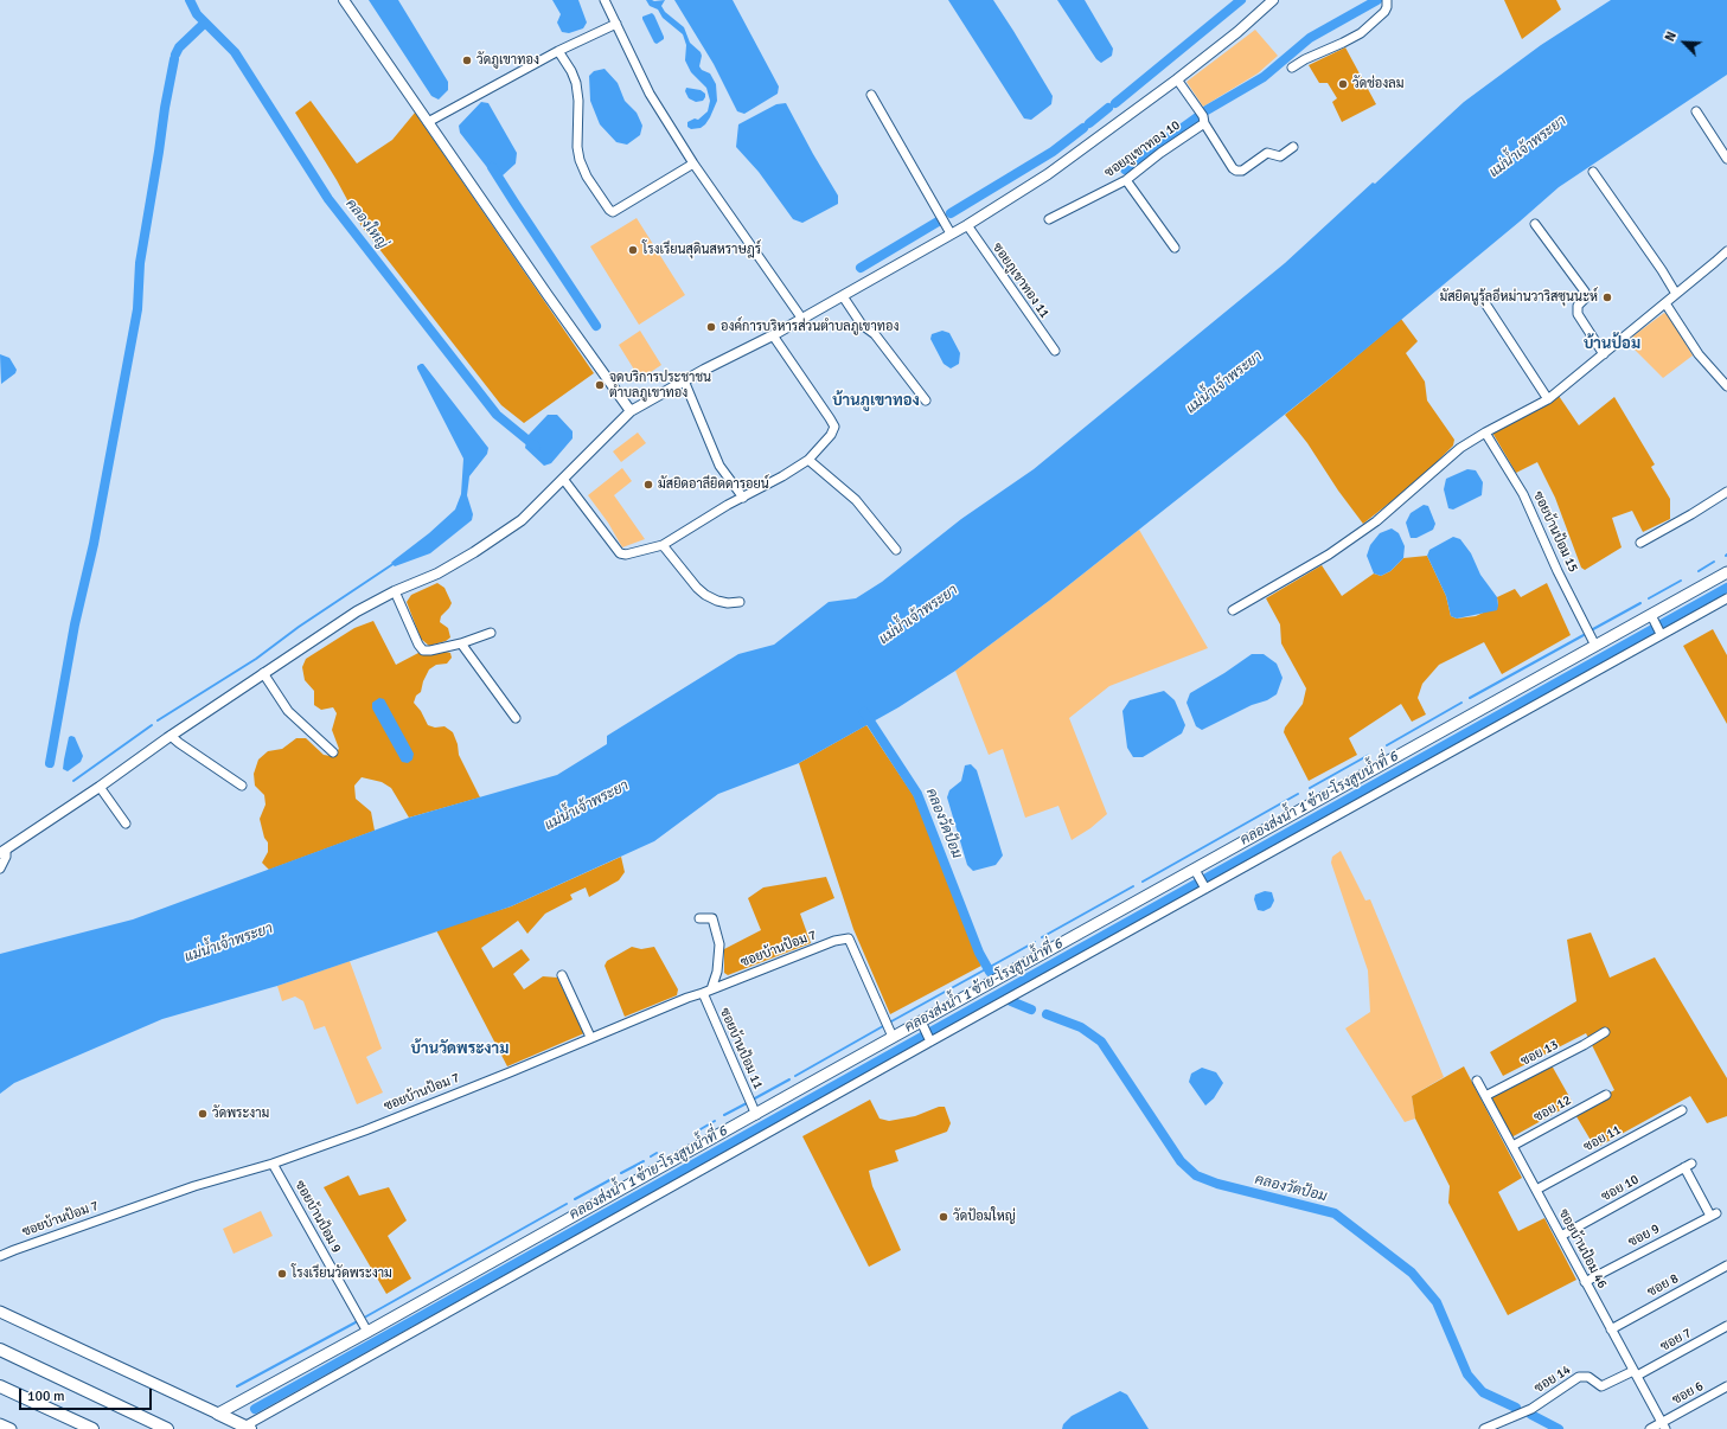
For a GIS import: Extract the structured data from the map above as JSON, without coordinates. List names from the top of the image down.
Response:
{
  "streets": {
    "street": [
      "ซอยภูเขาทอง 10",
      "ซอยภูเขาทอง 11",
      "ซอยบ้านป้อม 15",
      "ซอยบ้านป้อม 7",
      "ซอยบ้านป้อม 11",
      "ซอย 13",
      "ซอย 12",
      "ซอย 11",
      "ซอย 10",
      "ซอยบ้านป้อม 9",
      "ซอย 9",
      "ซอยบ้านป้อม 46",
      "ซอย 8",
      "ซอย 7",
      "ซอย 14",
      "ซอย 6"
    ]
  },
  "crossings": [
    ["ซอยบ้านป้อม 7", "ซอยบ้านป้อม 11"],
    ["ซอยบ้านป้อม 7", "ซอยบ้านป้อม 9"],
    ["ซอย 13", "ซอยบ้านป้อม 46"],
    ["ซอย 12", "ซอยบ้านป้อม 46"],
    ["ซอย 11", "ซอยบ้านป้อม 46"],
    ["ซอย 10", "ซอย 9"],
    ["ซอย 10", "ซอยบ้านป้อม 46"],
    ["ซอย 9", "ซอยบ้านป้อม 46"],
    ["ซอยบ้านป้อม 46", "ซอย 8"],
    ["ซอยบ้านป้อม 46", "ซอย 7"],
    ["ซอยบ้านป้อม 46", "ซอย 14"],
    ["ซอยบ้านป้อม 46", "ซอย 6"],
    ["ซอย 7", "ซอย 14"]
  ],
  "districts": ["บ้านป้อม", "บ้านภูเขาทอง", "บ้านวัดพระงาม"],
  "water": [
    "แม่น้ำเจ้าพระยา",
    "คลองใหญ่",
    "คลองส่งน้ำ 1 ซ้าย-โรงสูบน้ำที่ 6",
    "คลองวัดป้อม"
  ],
  "places": [
    "วัดภูเขาทอง",
    "วัดช่องลม",
    "โรงเรียนสุดินสหราษฎร์",
    "มัสยิดนูรุ้ลอีหม่านวาริสซุนนะห์",
    "องค์การบริหารส่วนตำบลภูเขาทอง",
    "จุดบริการประชาชน ตำบลภูเขาทอง",
    "มัสยิดอาลียิดดารอยน์",
    "วัดพระงาม",
    "วัดป้อมใหญ่",
    "โรงเรียนวัดพระงาม"
  ],
  "scale_bar": "100 m",
  "north": "top left"
}
